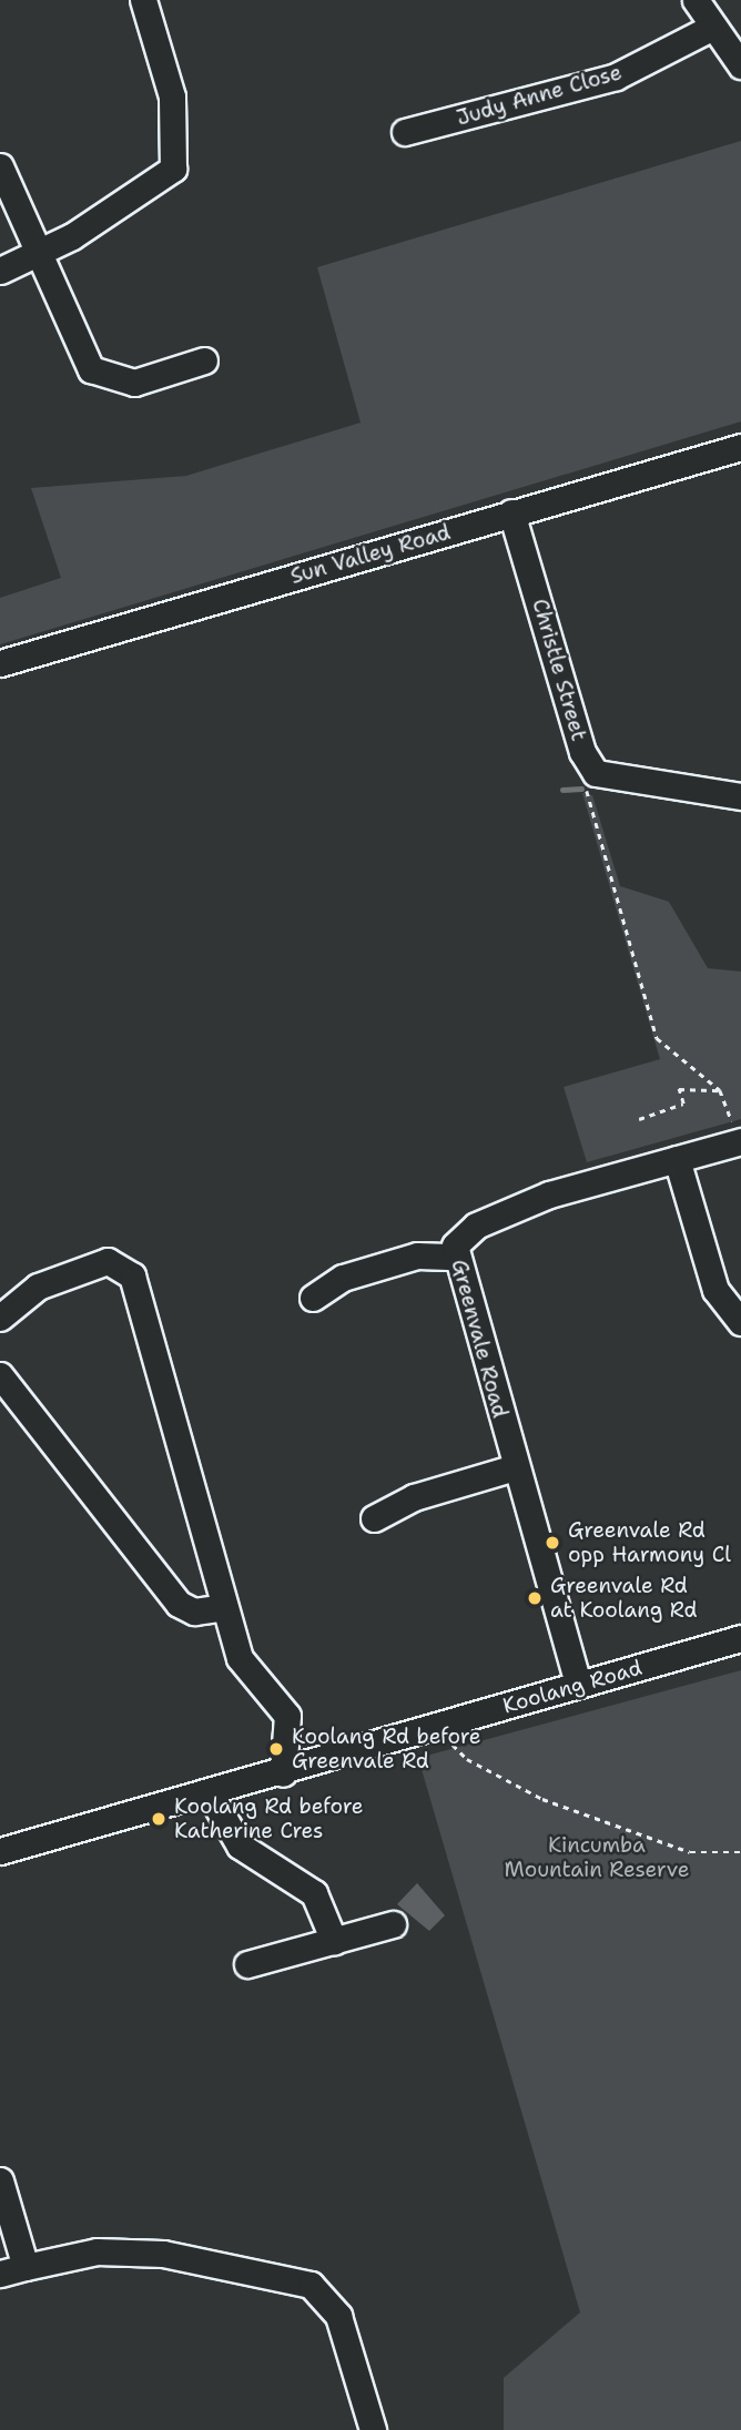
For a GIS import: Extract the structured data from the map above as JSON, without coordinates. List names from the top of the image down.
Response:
{
  "streets": {
    "street": [
      "Judy Anne Close",
      "Sun Valley Road",
      "Christle Street",
      "Greenvale Road",
      "Koolang Road"
    ]
  },
  "crossings": [
    ["Sun Valley Road", "Christle Street"],
    ["Greenvale Road", "Koolang Road"]
  ],
  "parks": ["Kincumba Mountain Reserve"],
  "places": [
    "Greenvale Rd opp Harmony Cl",
    "Greenvale Rd at Koolang Rd",
    "Koolang Rd before Greenvale Rd",
    "Koolang Rd before Katherine Cres"
  ]
}
